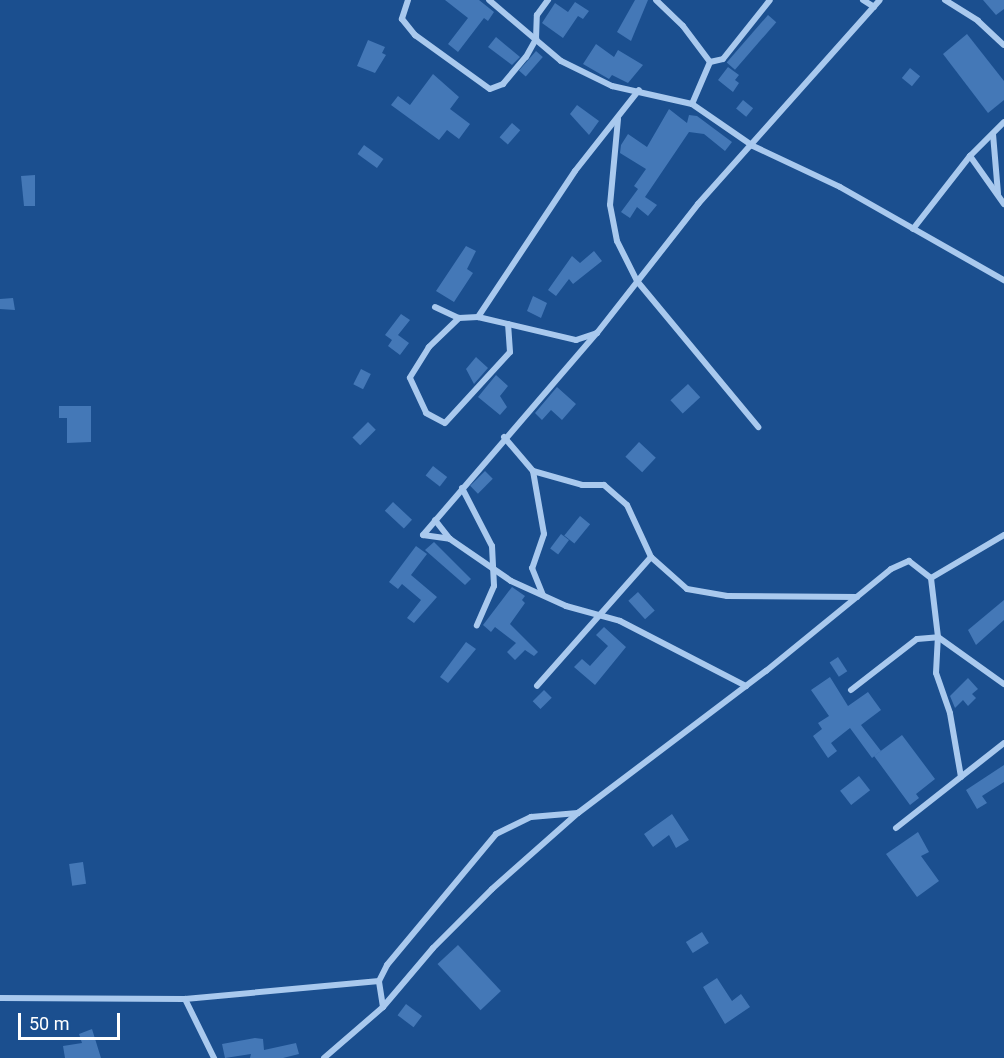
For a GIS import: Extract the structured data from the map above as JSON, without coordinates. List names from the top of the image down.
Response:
{
  "scale_bar": "50 m"
}
